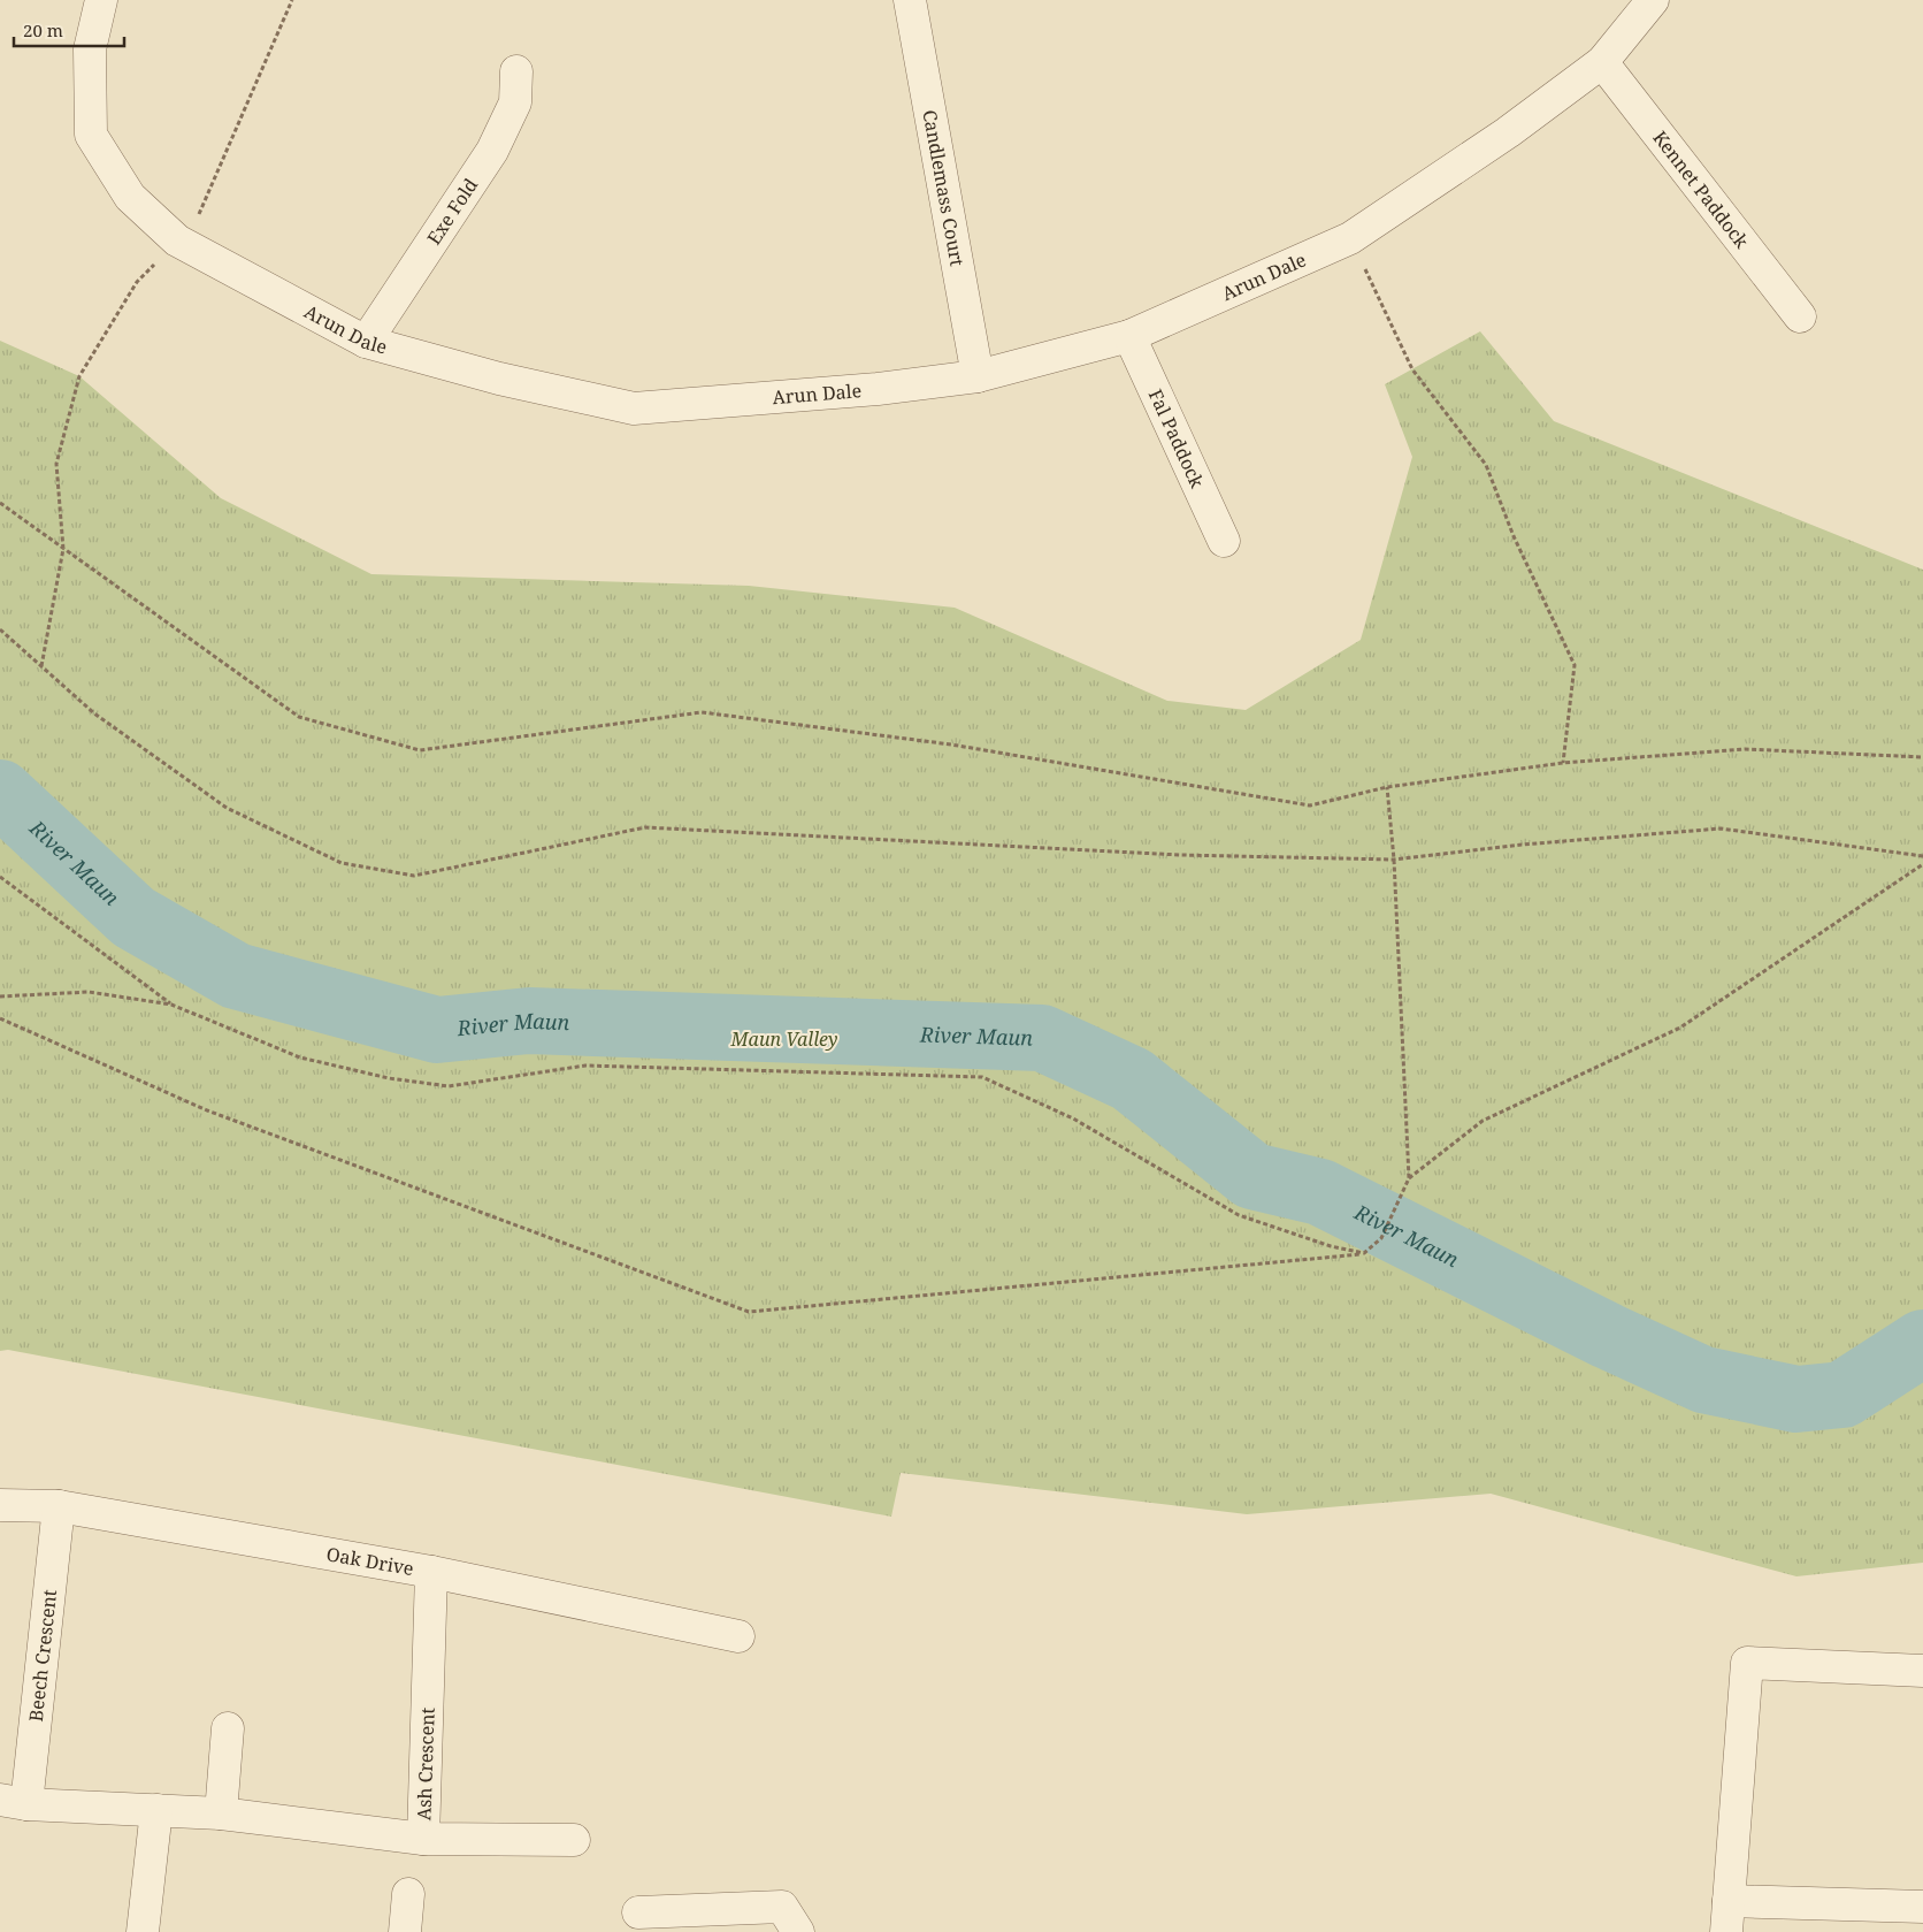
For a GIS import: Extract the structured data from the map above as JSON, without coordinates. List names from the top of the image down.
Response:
{
  "streets": {
    "street": [
      "Candlemass Court",
      "Kennet Paddock",
      "Exe Fold",
      "Arun Dale",
      "Fal Paddock",
      "Oak Drive",
      "Beech Crescent",
      "Ash Crescent"
    ]
  },
  "crossings": [
    ["Candlemass Court", "Arun Dale"],
    ["Kennet Paddock", "Arun Dale"],
    ["Exe Fold", "Arun Dale"],
    ["Arun Dale", "Fal Paddock"],
    ["Oak Drive", "Beech Crescent"],
    ["Oak Drive", "Ash Crescent"]
  ],
  "water": ["River Maun"],
  "parks": ["Maun Valley"],
  "scale_bar": "20 m"
}
